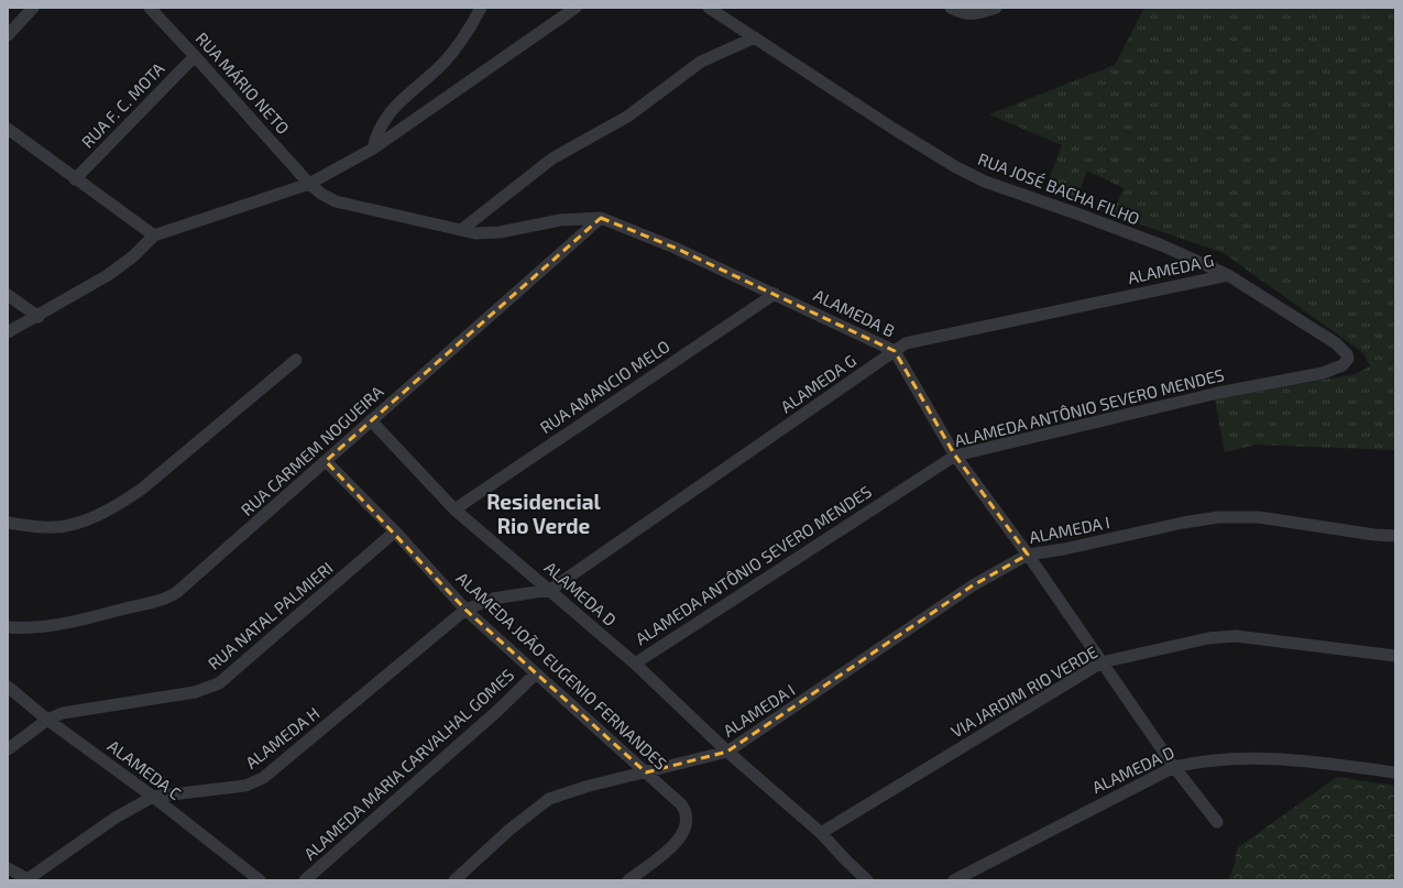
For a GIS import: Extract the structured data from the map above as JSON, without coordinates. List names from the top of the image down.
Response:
{
  "streets": {
    "street": [
      "RUA MÁRIO NETO",
      "RUA F. C. MOTA",
      "RUA JOSÉ BACHA FILHO",
      "ALAMEDA G",
      "ALAMEDA B",
      "RUA AMANCIO MELO",
      "ALAMEDA ANTÔNIO SEVERO MENDES",
      "RUA CARMEM NOGUEIRA",
      "ALAMEDA I",
      "ALAMEDA D",
      "RUA NATAL PALMIERI",
      "ALAMEDA JOÃO EUGENIO FERNANDES",
      "VIA JARDIM RIO VERDE",
      "ALAMEDA H",
      "ALAMEDA MARIA CARVALHAL GOMES",
      "ALAMEDA C"
    ]
  },
  "crossings": [
    ["RUA MÁRIO NETO", "RUA F. C. MOTA"],
    ["RUA MÁRIO NETO", "ALAMEDA B"],
    ["RUA MÁRIO NETO", "RUA CARMEM NOGUEIRA"],
    ["RUA JOSÉ BACHA FILHO", "ALAMEDA G"],
    ["RUA JOSÉ BACHA FILHO", "ALAMEDA ANTÔNIO SEVERO MENDES"],
    ["ALAMEDA G", "ALAMEDA B"],
    ["ALAMEDA G", "ALAMEDA D"],
    ["ALAMEDA G", "ALAMEDA JOÃO EUGENIO FERNANDES"],
    ["ALAMEDA G", "ALAMEDA H"],
    ["ALAMEDA B", "RUA AMANCIO MELO"],
    ["ALAMEDA B", "ALAMEDA ANTÔNIO SEVERO MENDES"],
    ["ALAMEDA B", "RUA CARMEM NOGUEIRA"],
    ["ALAMEDA B", "ALAMEDA I"],
    ["ALAMEDA B", "ALAMEDA D"],
    ["ALAMEDA B", "VIA JARDIM RIO VERDE"],
    ["RUA AMANCIO MELO", "ALAMEDA D"],
    ["ALAMEDA ANTÔNIO SEVERO MENDES", "ALAMEDA D"],
    ["RUA CARMEM NOGUEIRA", "ALAMEDA D"],
    ["RUA CARMEM NOGUEIRA", "ALAMEDA JOÃO EUGENIO FERNANDES"],
    ["ALAMEDA I", "ALAMEDA D"],
    ["ALAMEDA I", "ALAMEDA JOÃO EUGENIO FERNANDES"],
    ["ALAMEDA D", "VIA JARDIM RIO VERDE"],
    ["RUA NATAL PALMIERI", "ALAMEDA JOÃO EUGENIO FERNANDES"],
    ["RUA NATAL PALMIERI", "ALAMEDA C"],
    ["ALAMEDA JOÃO EUGENIO FERNANDES", "ALAMEDA H"],
    ["ALAMEDA JOÃO EUGENIO FERNANDES", "ALAMEDA MARIA CARVALHAL GOMES"],
    ["ALAMEDA H", "ALAMEDA C"]
  ],
  "districts": ["Residencial Rio Verde"]
}
